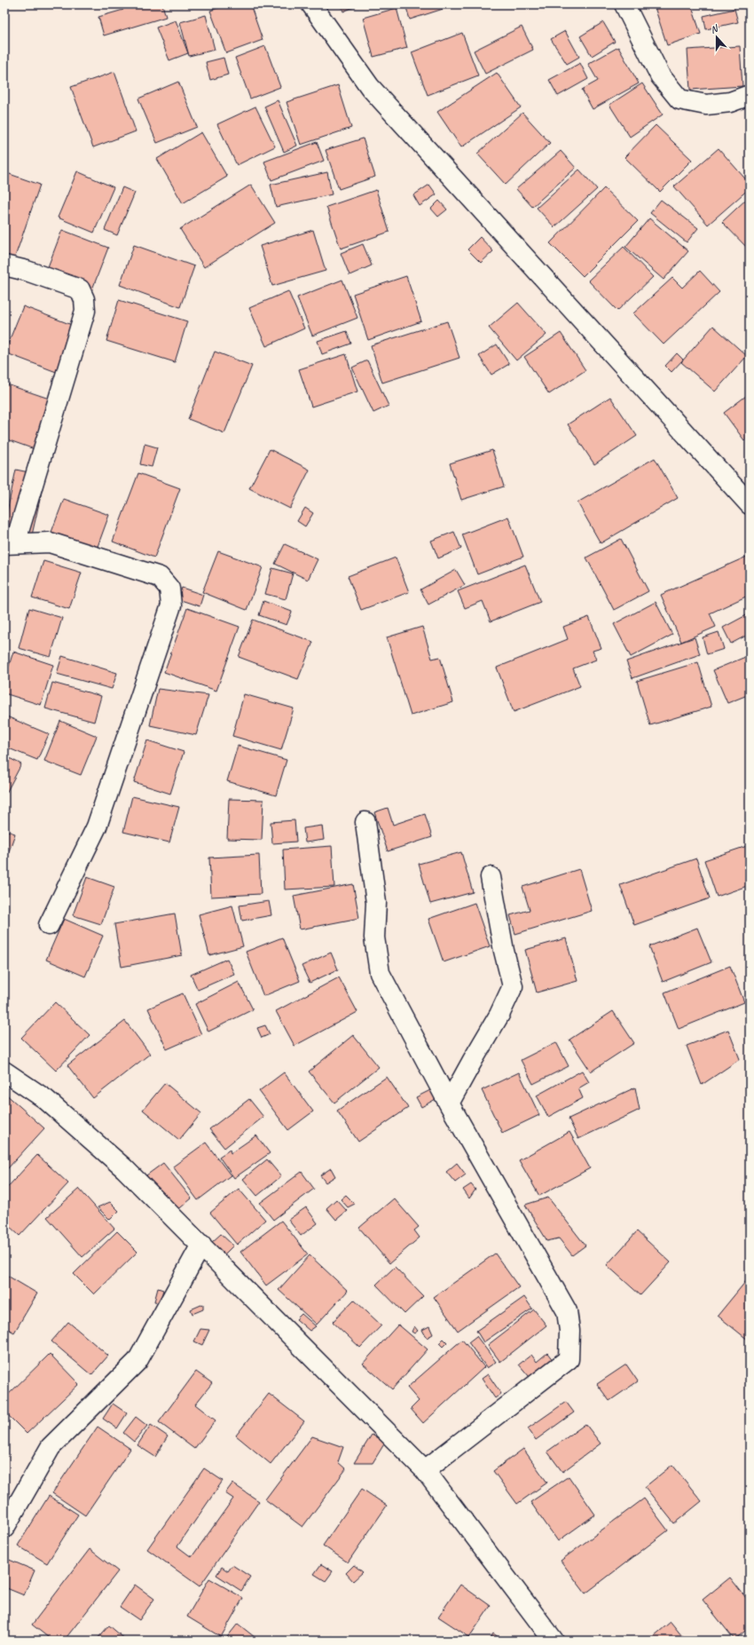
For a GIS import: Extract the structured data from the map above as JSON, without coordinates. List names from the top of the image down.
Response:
{
  "north": "top"
}
